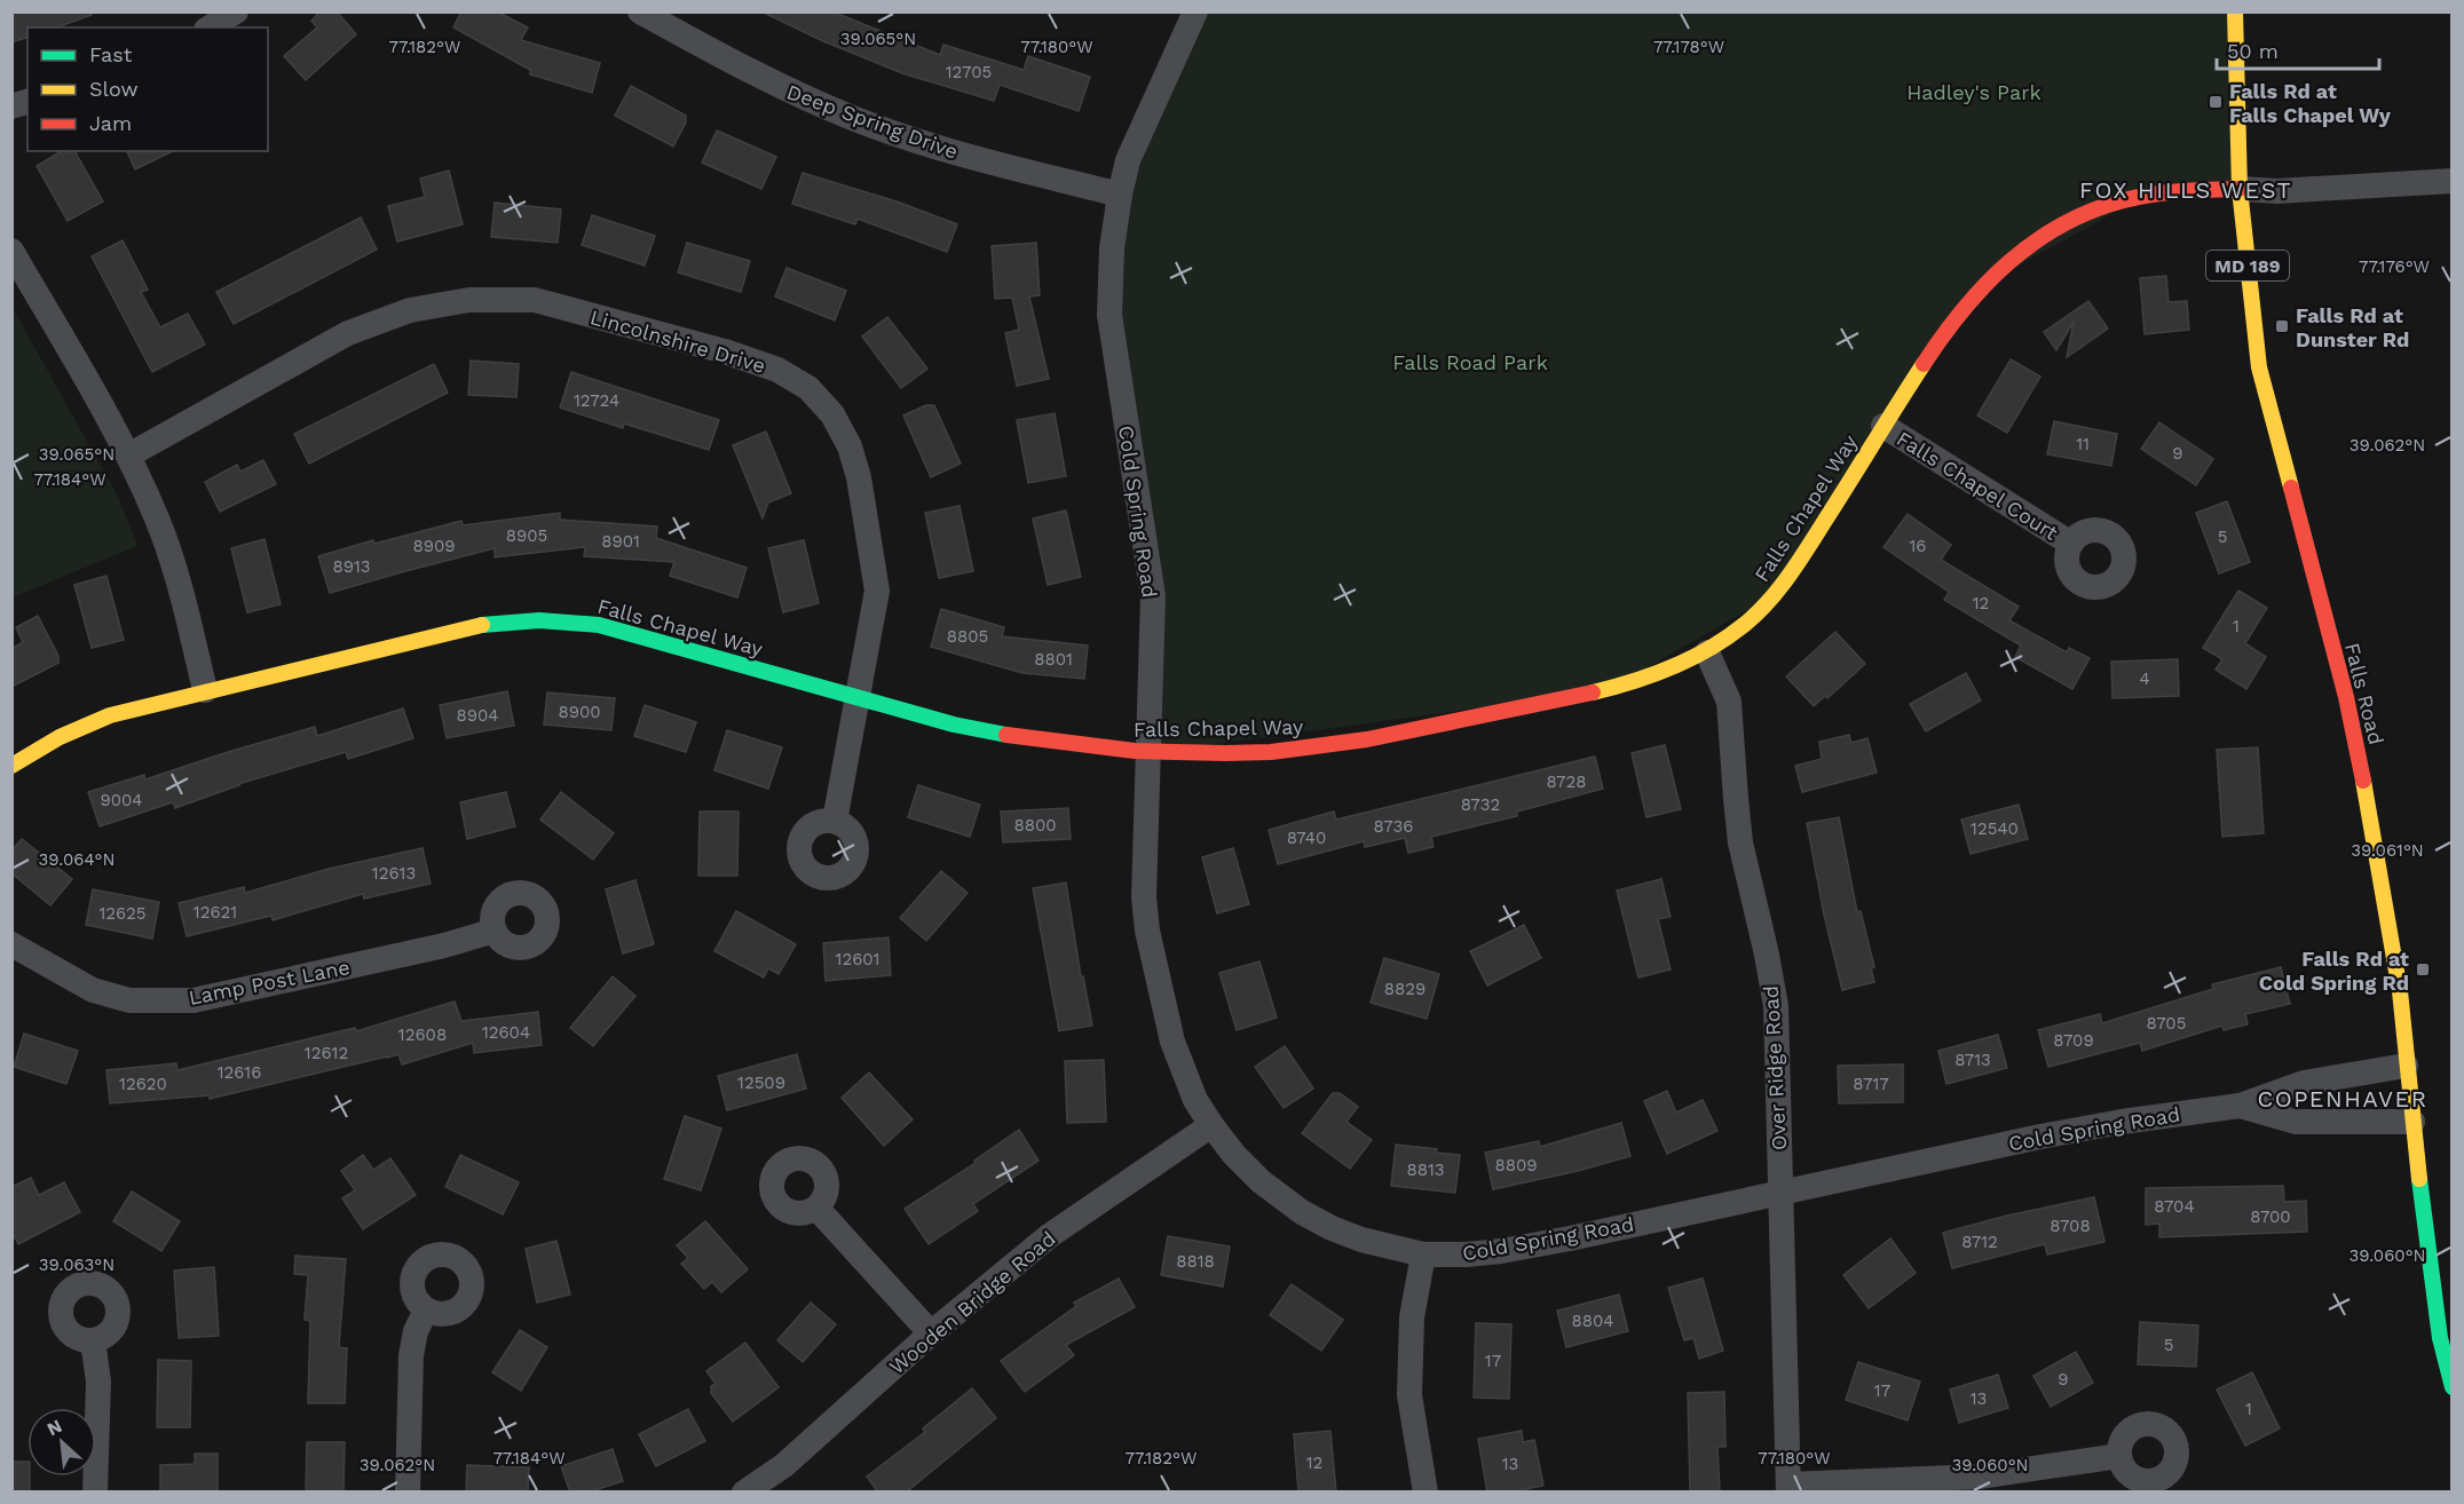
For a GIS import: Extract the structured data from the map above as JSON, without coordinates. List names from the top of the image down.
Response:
{
  "streets": {
    "street": [
      "Deep Spring Drive",
      "MD 189",
      "Lincolnshire Drive",
      "Falls Chapel Court",
      "Falls Chapel Way",
      "Cold Spring Road",
      "Falls Road",
      "Lamp Post Lane",
      "Over Ridge Road",
      "Wooden Bridge Road"
    ]
  },
  "crossings": [
    ["Deep Spring Drive", "Cold Spring Road"],
    ["Lincolnshire Drive", "Falls Chapel Way"],
    ["Falls Chapel Court", "Falls Chapel Way"],
    ["Falls Chapel Way", "Cold Spring Road"],
    ["Falls Chapel Way", "Falls Road"],
    ["Falls Chapel Way", "Over Ridge Road"],
    ["Cold Spring Road", "Falls Road"],
    ["Cold Spring Road", "Over Ridge Road"],
    ["Cold Spring Road", "Wooden Bridge Road"]
  ],
  "districts": ["FOX HILLS WEST", "COPENHAVER"],
  "parks": ["Hadley's Park", "Falls Road Park"],
  "places": {
    "transit": ["Falls Rd at Falls Chapel Wy", "Falls Rd at Dunster Rd", "Falls Rd at Cold Spring Rd"]
  },
  "house_numbers": [
    "12705",
    "12724",
    "11",
    "9",
    "8905",
    "5",
    "8901",
    "8909",
    "16",
    "8913",
    "12",
    "1",
    "8805",
    "8801",
    "4",
    "8900",
    "8904",
    "8728",
    "9004",
    "8732",
    "8800",
    "8736",
    "12540",
    "8740",
    "12613",
    "12621",
    "12625",
    "12601",
    "8829",
    "8705",
    "12604",
    "12608",
    "8709",
    "12612",
    "8713",
    "12616",
    "12509",
    "12620",
    "8717",
    "8809",
    "8813",
    "8704",
    "8700",
    "8708",
    "8712",
    "8818",
    "8804",
    "5",
    "17",
    "9",
    "17",
    "13",
    "1",
    "12",
    "13"
  ],
  "legend": ["Fast", "Slow", "Jam"],
  "scale_bar": "50 m",
  "north": "top left",
  "coordinates": [
    "39.065°N",
    "77.182°W",
    "77.180°W",
    "77.178°W",
    "77.176°W",
    "39.062°N",
    "77.184°W",
    "39.061°N",
    "39.064°N",
    "39.060°N",
    "39.063°N"
  ]
}
